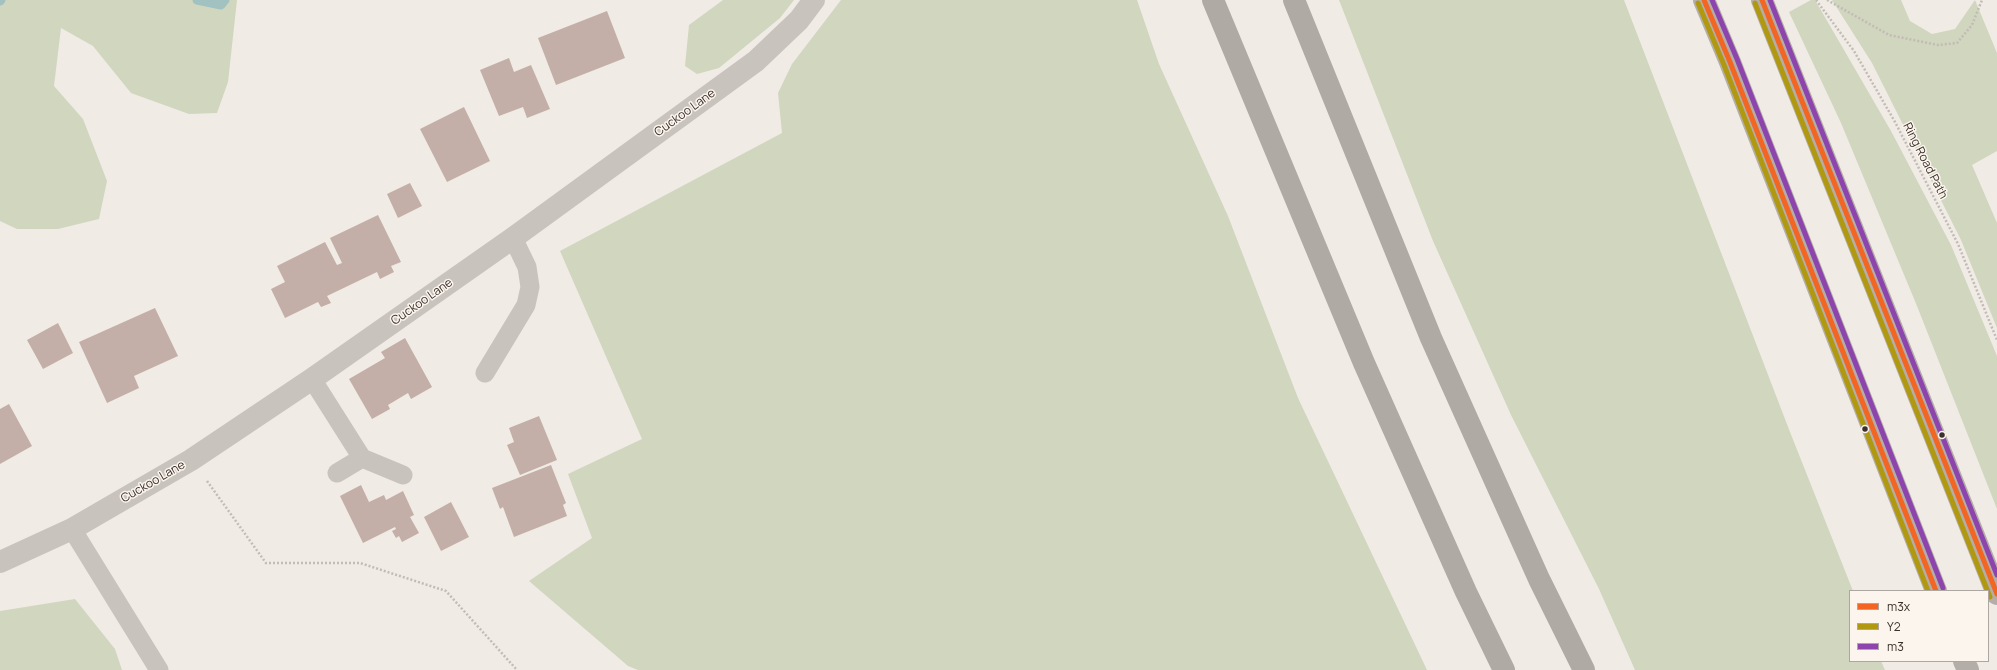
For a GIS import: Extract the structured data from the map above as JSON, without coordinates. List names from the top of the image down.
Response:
{
  "streets": {
    "street": ["Cuckoo Lane"],
    "path": ["Ring Road Path"]
  },
  "lines": ["transit line m3x", "transit line m3", "transit line Y2"],
  "legend": ["m3x", "Y2", "m3"]
}
